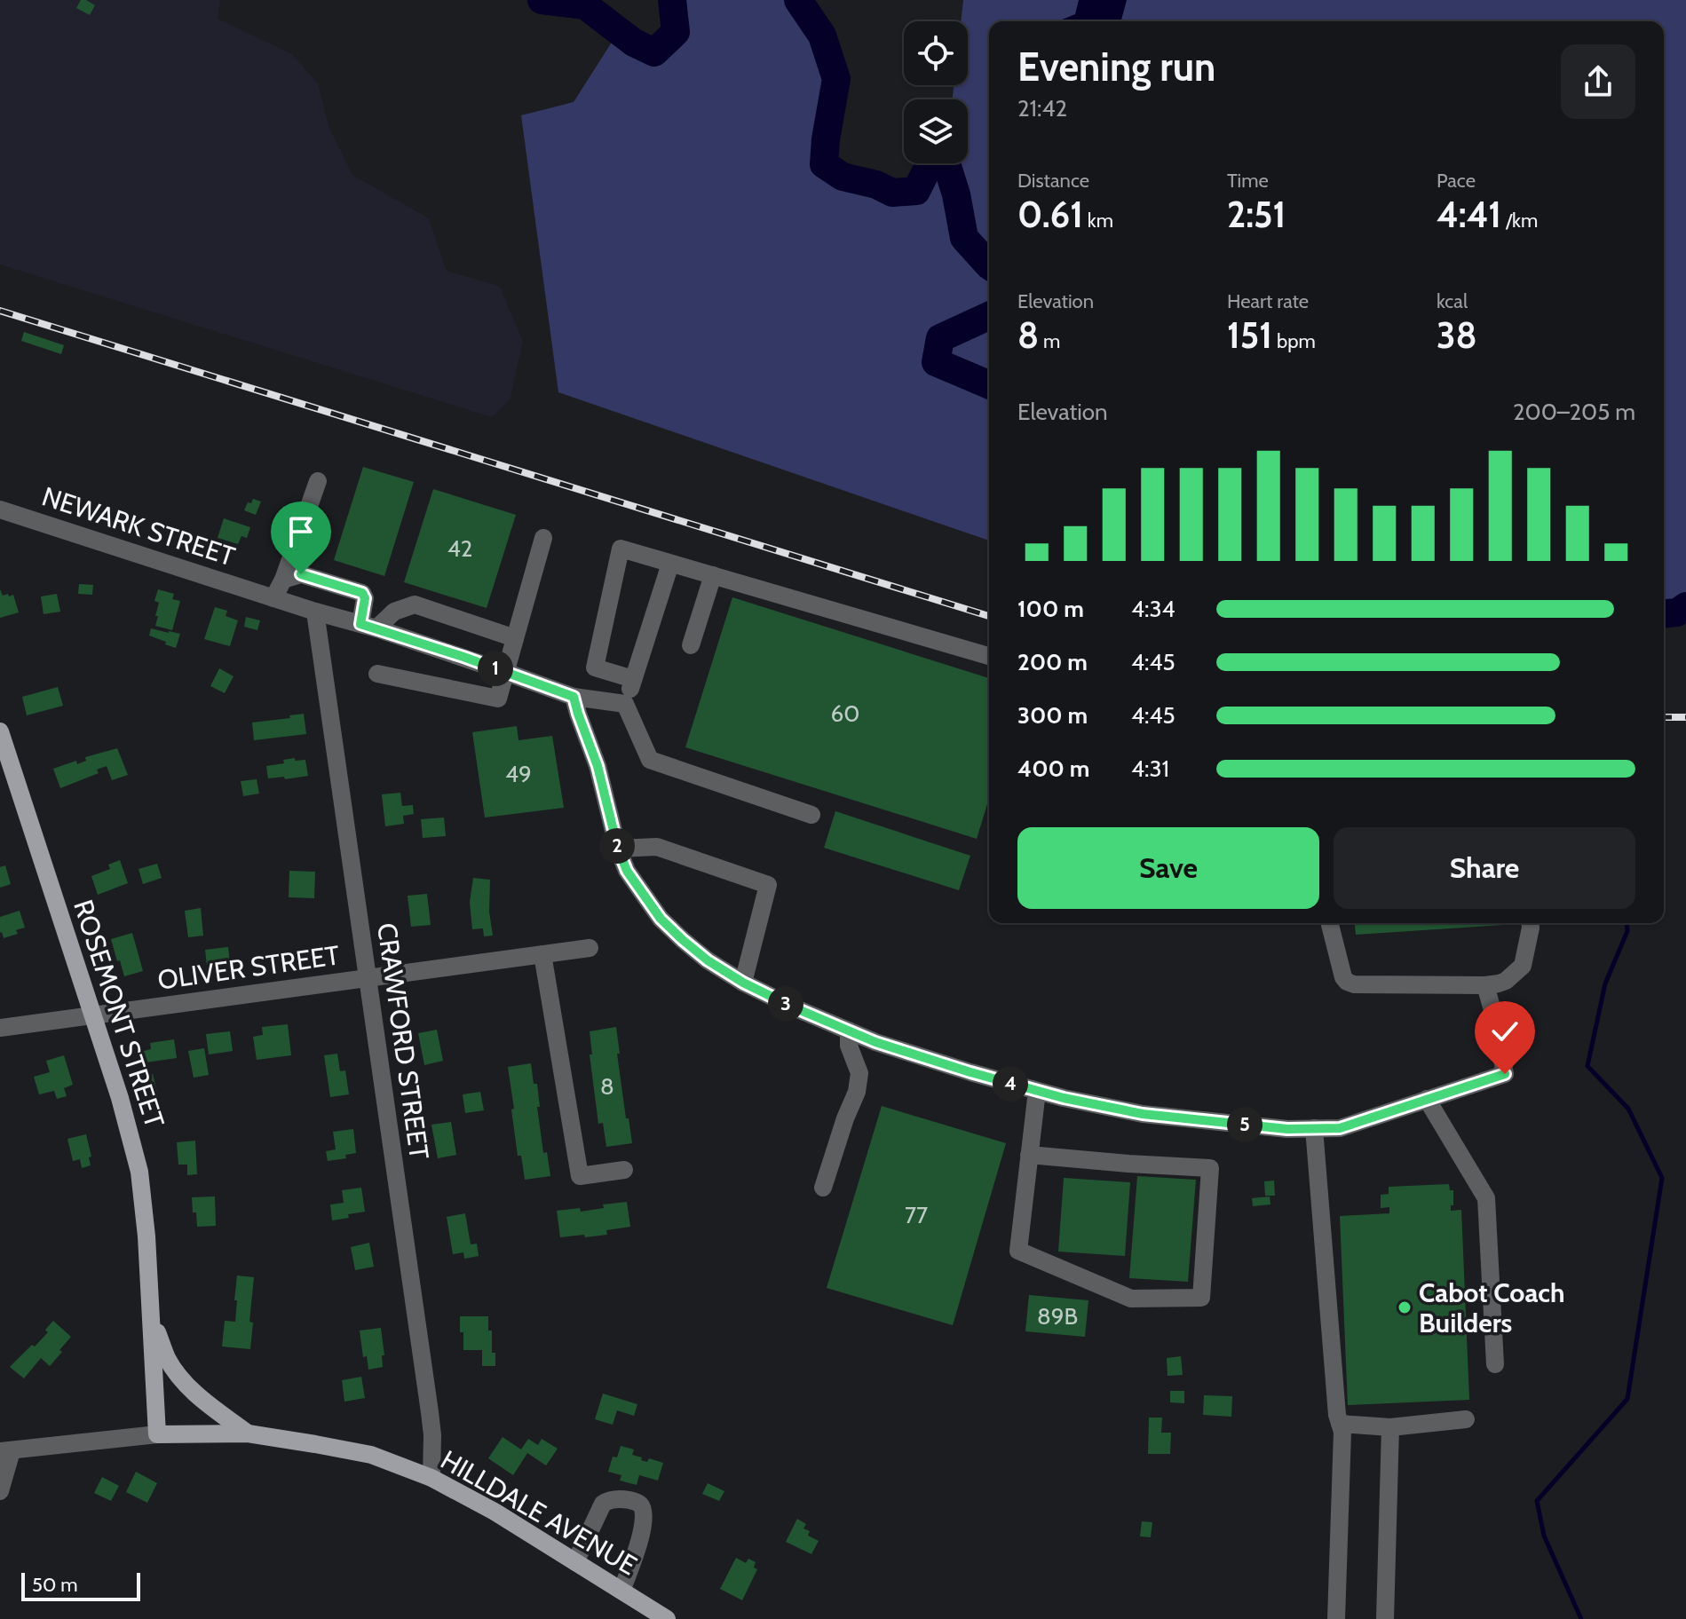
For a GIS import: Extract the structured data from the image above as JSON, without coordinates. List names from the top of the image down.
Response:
{
  "streets": {
    "main road": ["ROSEMONT STREET", "HILLDALE AVENUE"],
    "street": ["NEWARK STREET", "OLIVER STREET", "CRAWFORD STREET"]
  },
  "crossings": [
    ["NEWARK STREET", "CRAWFORD STREET"],
    ["OLIVER STREET", "ROSEMONT STREET"],
    ["OLIVER STREET", "CRAWFORD STREET"],
    ["ROSEMONT STREET", "HILLDALE AVENUE"],
    ["CRAWFORD STREET", "HILLDALE AVENUE"]
  ],
  "places": ["Cabot Coach Builders"],
  "house_numbers": [
    "42",
    "60",
    "49",
    "8",
    "77",
    "89B"
  ],
  "scale_bar": "50 m",
  "page": {
    "heading": ["Evening run", "21:42"],
    "stats": [
      ["Distance", "0.61 km"],
      ["Time", "2:51"],
      ["Pace", "4:41 /km"],
      ["Elevation", "8 m"],
      ["Heart rate", "151 bpm"],
      ["kcal", "38"]
    ],
    "chart": ["Elevation", "200–205 m"],
    "list": [
      {
        "name": "100 m",
        "note": "4:34"
      },
      {
        "name": "200 m",
        "note": "4:45"
      },
      {
        "name": "300 m",
        "note": "4:45"
      },
      {
        "name": "400 m",
        "note": "4:31"
      }
    ],
    "pins": [
      "1",
      "2",
      "3",
      "4",
      "5"
    ],
    "buttons": ["Save", "Share"],
    "scale": "50 m"
  }
}
